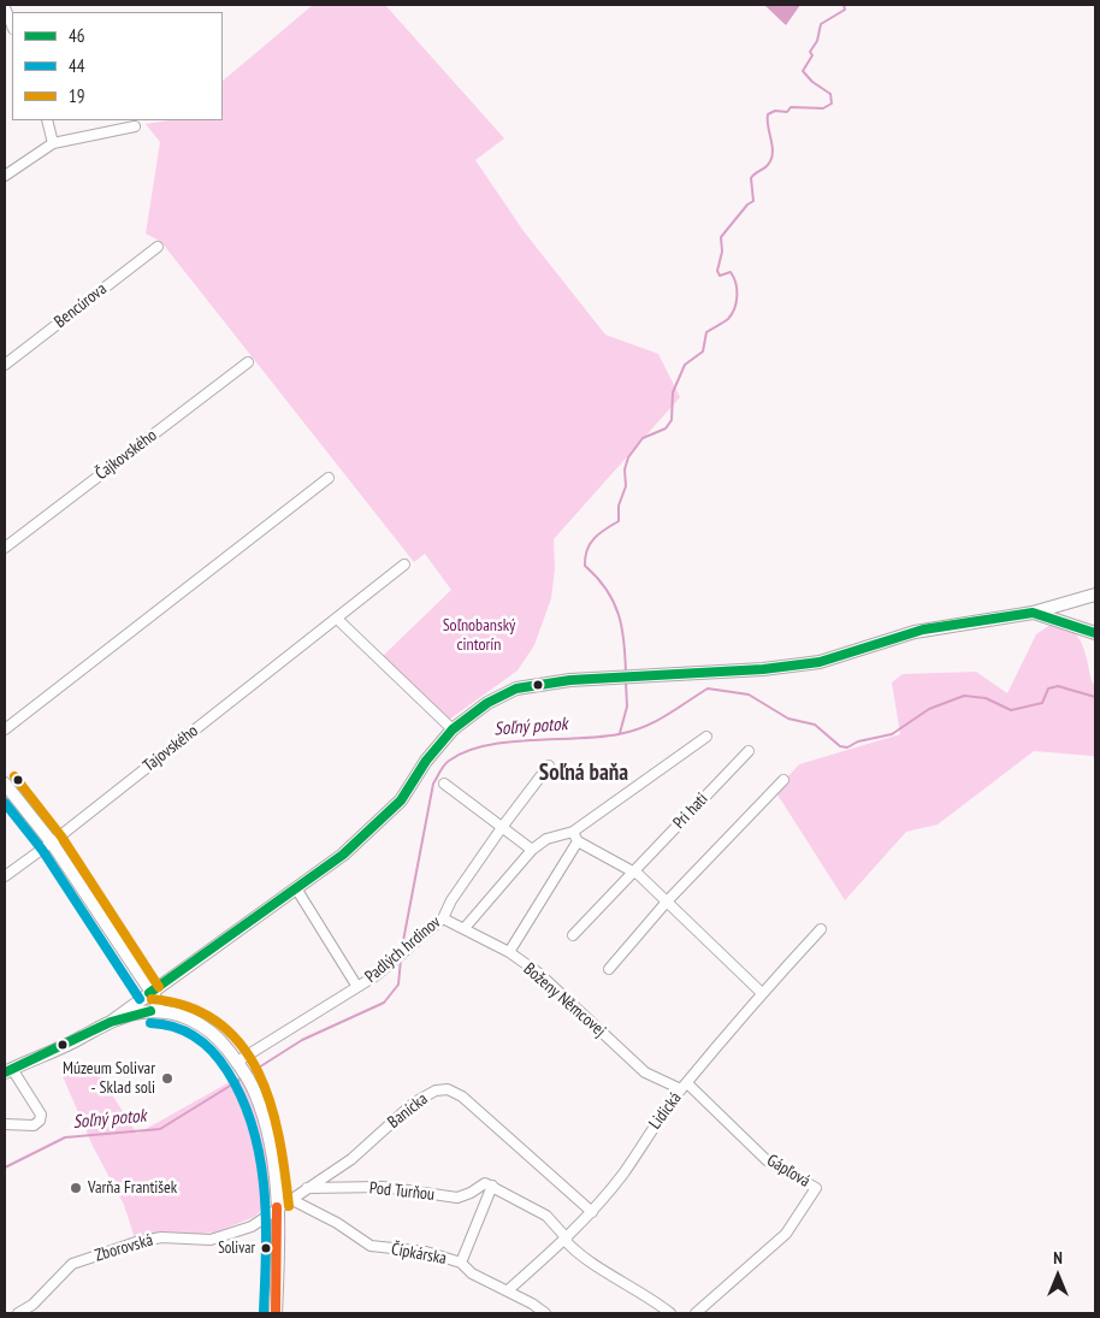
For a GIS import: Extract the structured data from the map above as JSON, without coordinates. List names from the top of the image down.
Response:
{
  "streets": {
    "street": [
      "Bencúrova",
      "Čajkovského",
      "Tajovského",
      "Pri hati",
      "Padlých hrdinov",
      "Boženy Němcovej",
      "Banícka",
      "Lidická",
      "Gápľová",
      "Pod Turňou",
      "Zborovská",
      "Čipkárska"
    ]
  },
  "crossings": [
    ["Padlých hrdinov", "Boženy Němcovej"],
    ["Boženy Němcovej", "Lidická"],
    ["Boženy Němcovej", "Gápľová"],
    ["Banícka", "Lidická"],
    ["Banícka", "Pod Turňou"],
    ["Banícka", "Zborovská"],
    ["Banícka", "Čipkárska"],
    ["Lidická", "Gápľová"],
    ["Lidická", "Čipkárska"]
  ],
  "districts": ["Soľná baňa"],
  "water": ["Soľný potok"],
  "parks": ["Soľnobanský cintorín"],
  "places": ["Múzeum Solivar - Sklad soli", "Varňa František", "Solivar"],
  "lines": ["transit line 46", "transit line 19", "transit line 44"],
  "legend": ["46", "44", "19"],
  "north": "top"
}
